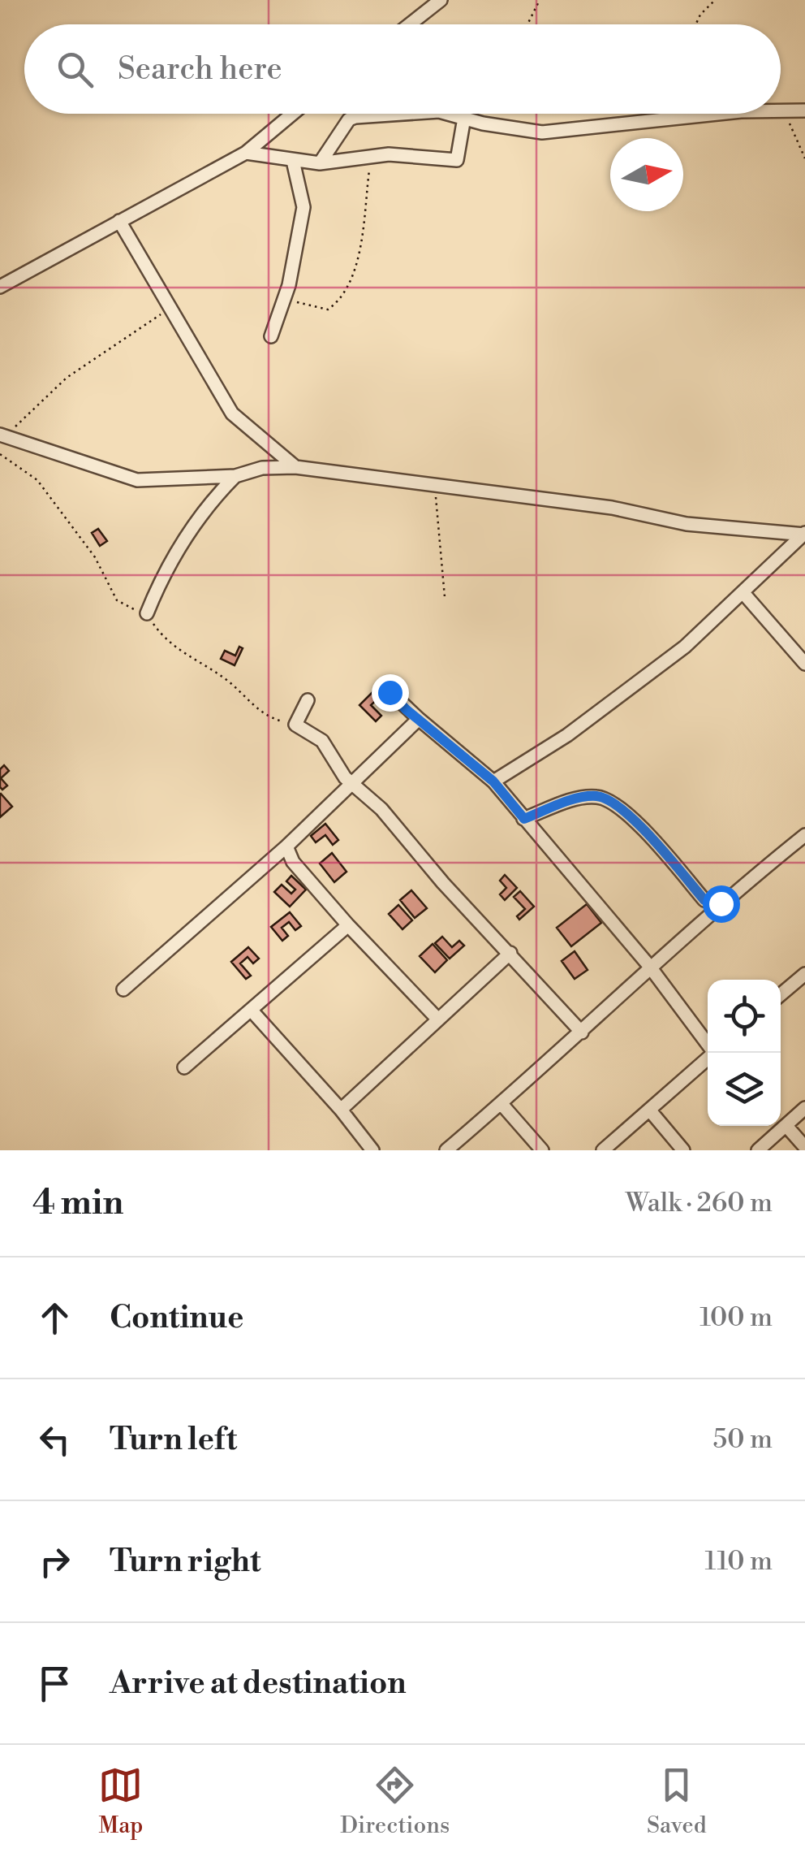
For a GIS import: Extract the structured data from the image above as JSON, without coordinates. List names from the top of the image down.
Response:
{
  "north": "right",
  "page": {
    "search": "Search here",
    "heading": ["4 min", "Walk · 260 m"],
    "list": [
      ["Continue", "100 m"],
      ["Turn left", "50 m"],
      ["Turn right", "110 m"],
      "Arrive at destination"
    ],
    "nav": ["Map", "Directions", "Saved"]
  }
}
